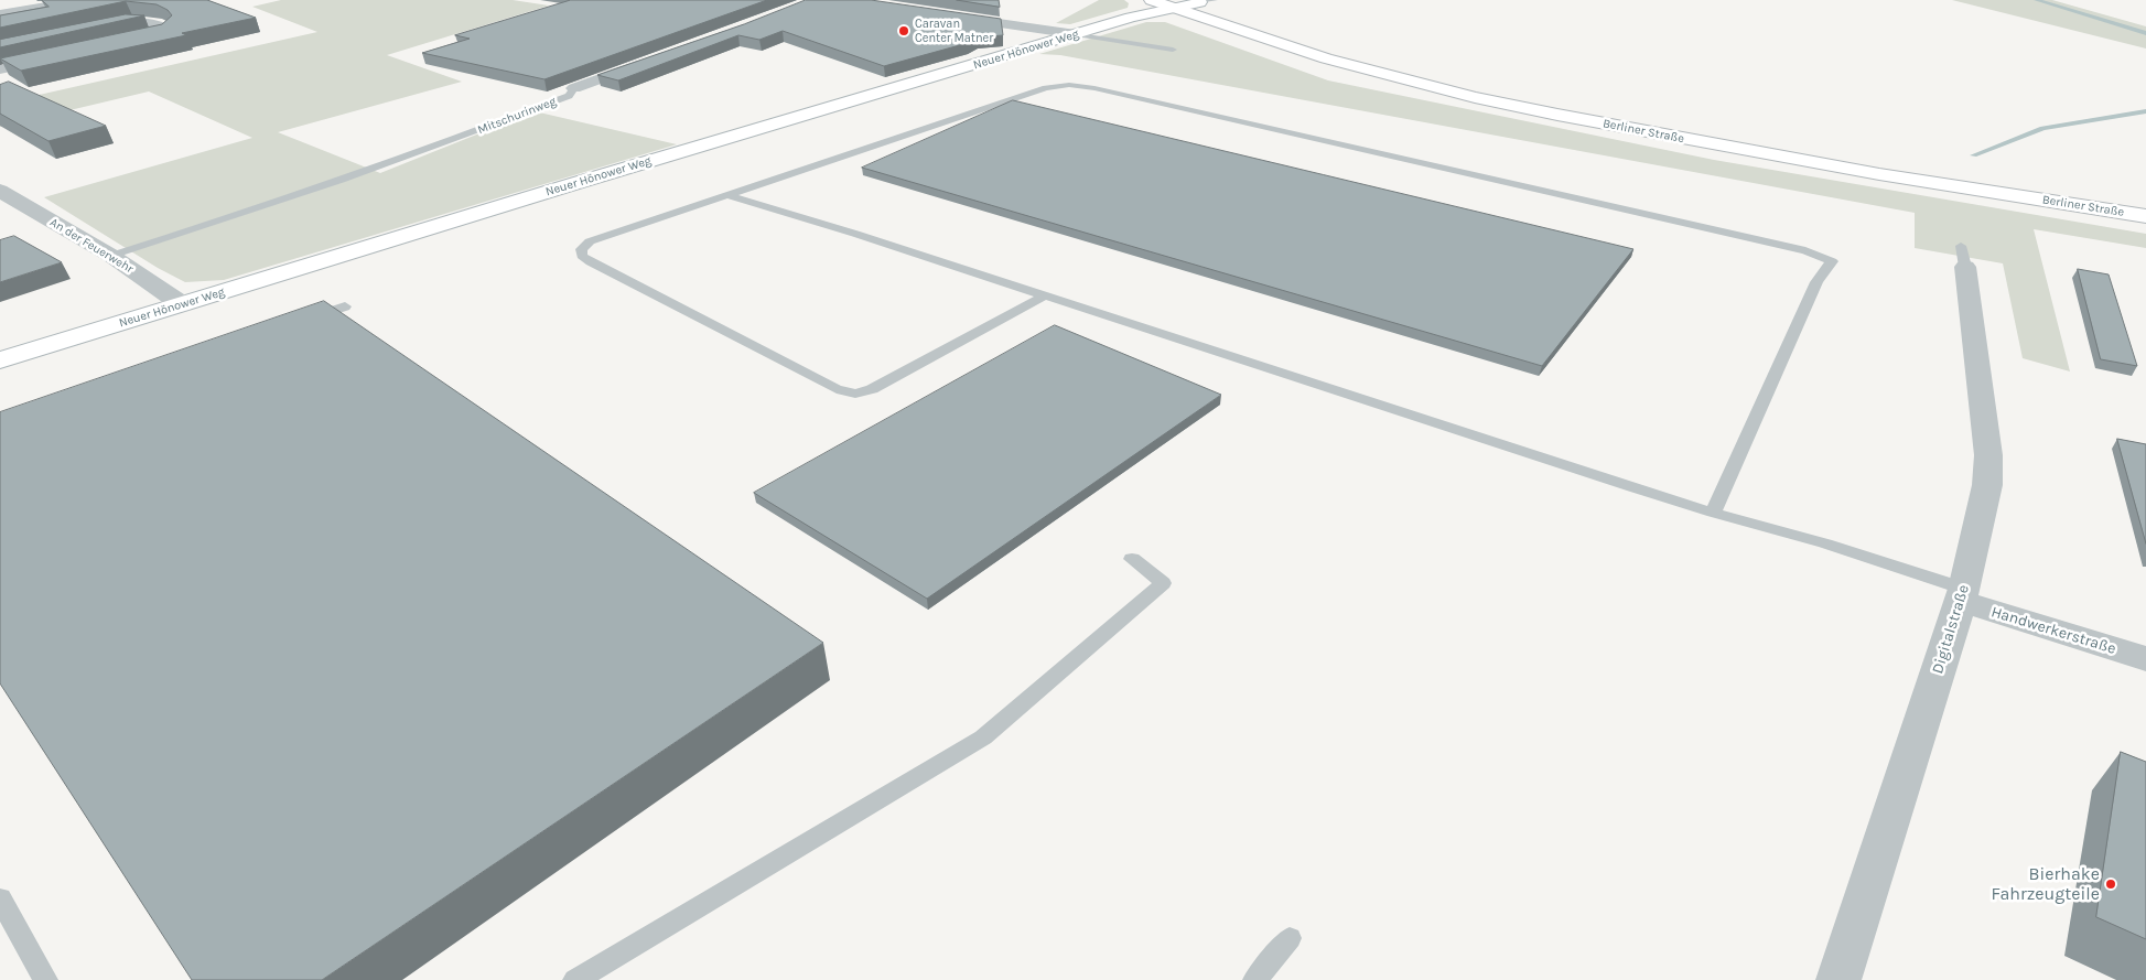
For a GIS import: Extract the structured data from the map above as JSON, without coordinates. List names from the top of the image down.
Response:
{
  "streets": {
    "main road": ["Neuer Hönower Weg", "Berliner Straße"],
    "street": [
      "Mitschurinweg",
      "An der Feuerwehr",
      "Digitalstraße",
      "Handwerkerstraße"
    ]
  },
  "crossings": [
    ["Neuer Hönower Weg", "Berliner Straße"],
    ["Neuer Hönower Weg", "An der Feuerwehr"],
    ["Mitschurinweg", "An der Feuerwehr"],
    ["Digitalstraße", "Handwerkerstraße"]
  ],
  "places": ["Caravan Center Matner", "Bierhake Fahrzeugteile"]
}
